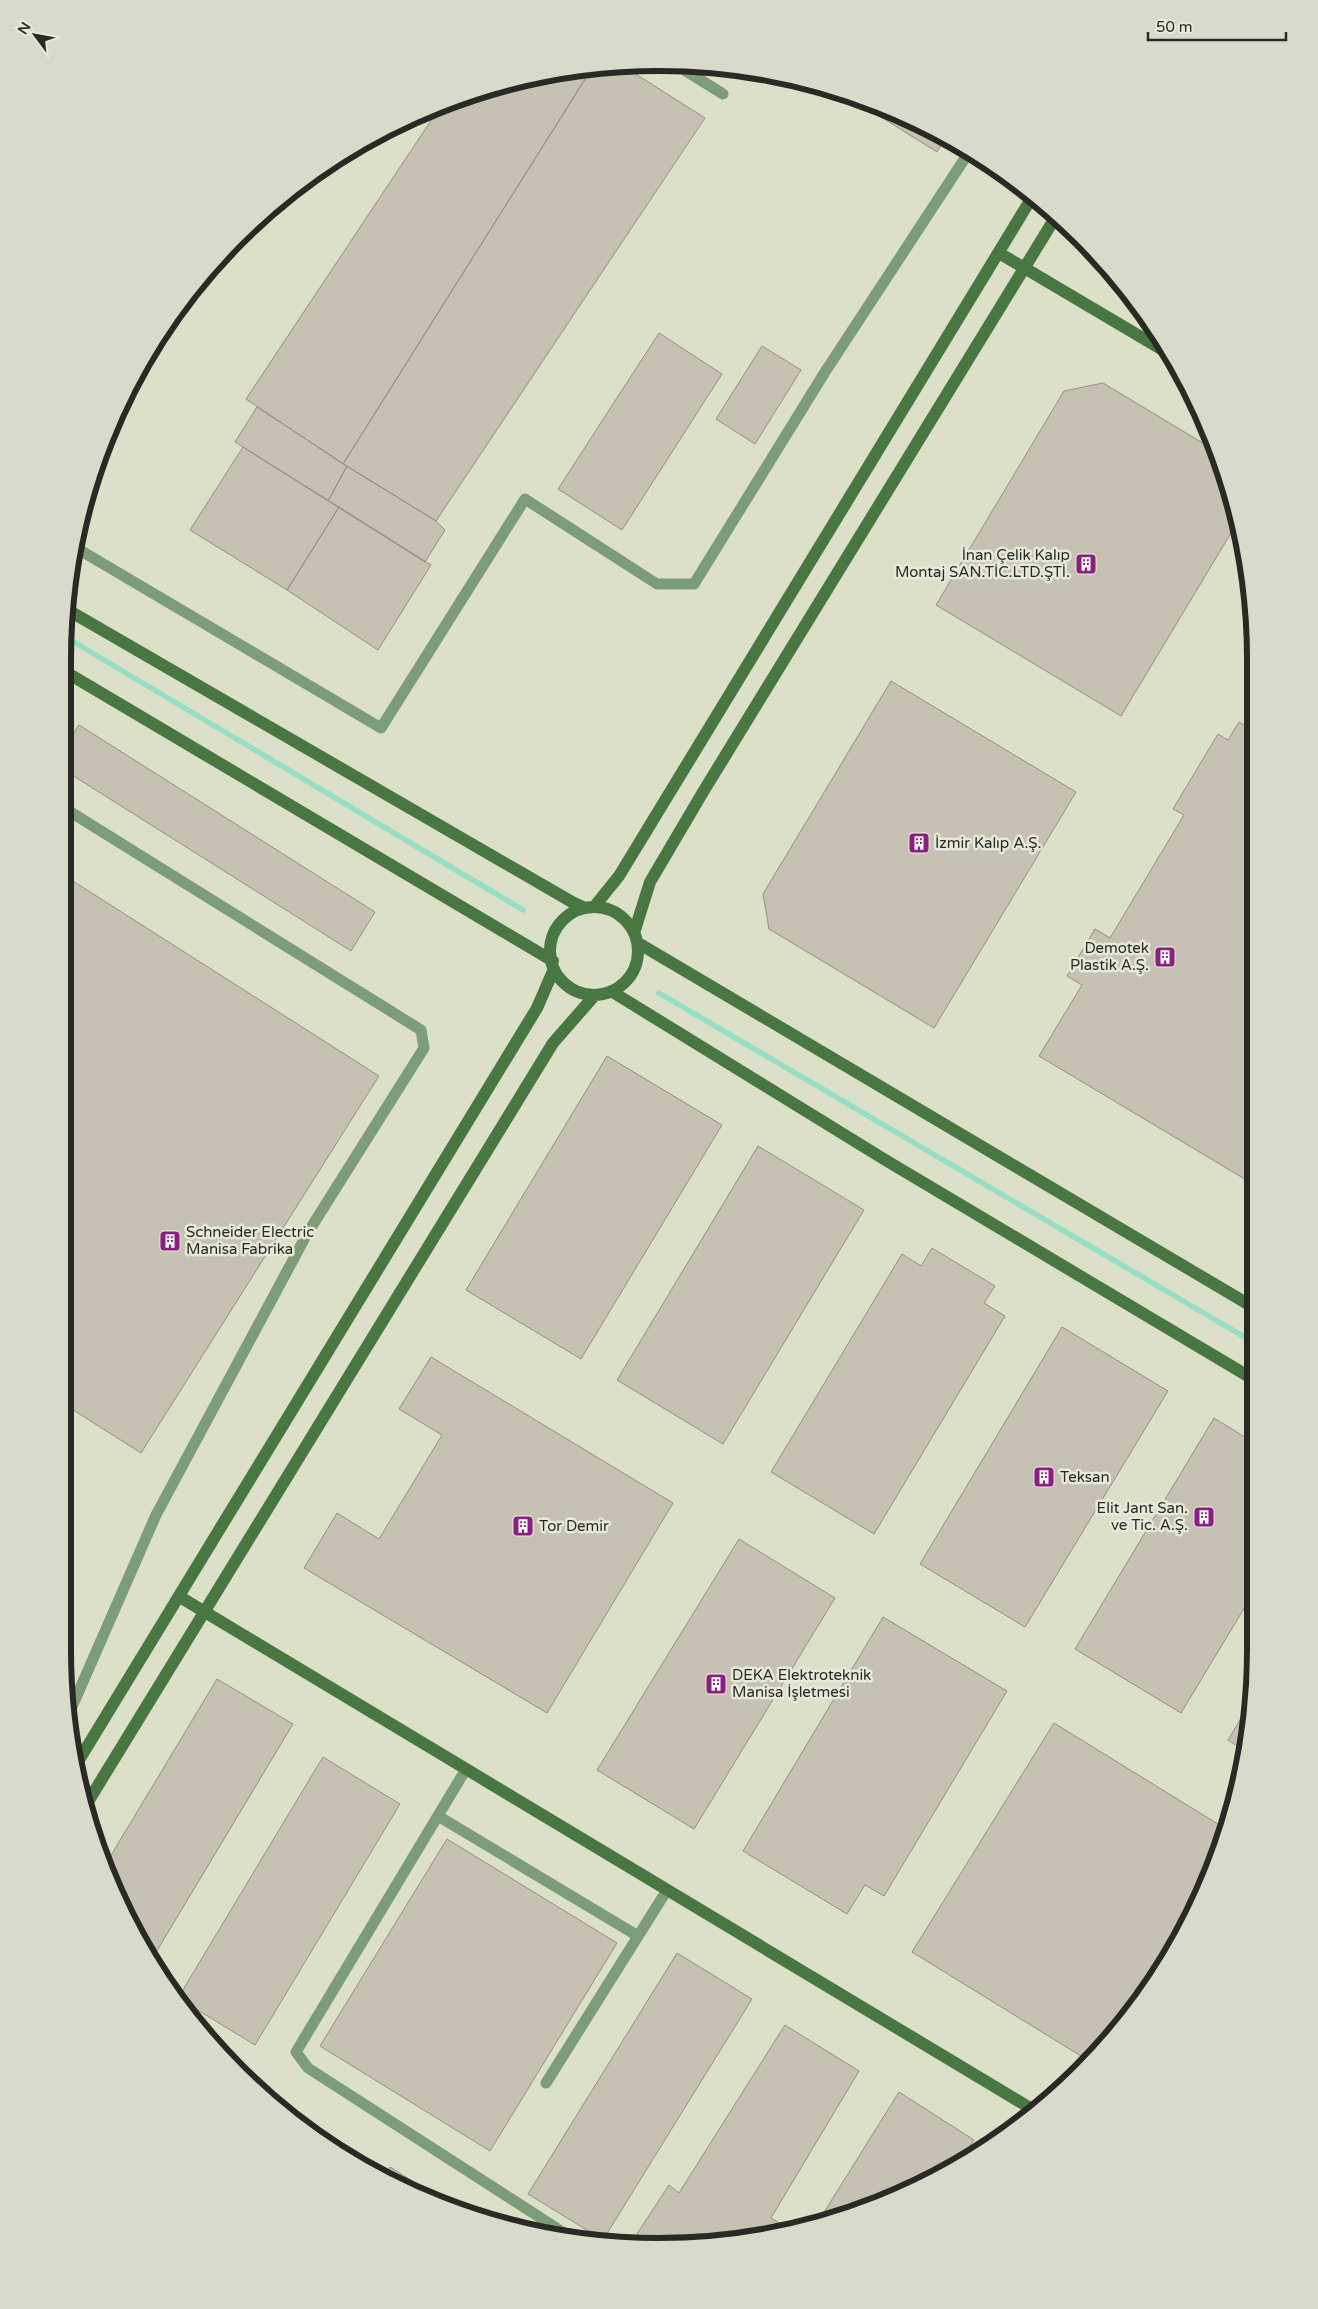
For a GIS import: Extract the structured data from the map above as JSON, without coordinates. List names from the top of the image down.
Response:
{
  "places": {
    "building": [
      "İnan Çelik Kalıp Montaj SAN.TİC.LTD.ŞTİ.",
      "İzmir Kalıp A.Ş.",
      "Demotek Plastik A.Ş.",
      "Schneider Electric Manisa Fabrika",
      "Teksan",
      "Elit Jant San. ve Tic. A.Ş.",
      "Tor Demir",
      "DEKA Elektroteknik Manisa İşletmesi"
    ]
  },
  "scale_bar": "50 m",
  "north": "top left"
}
